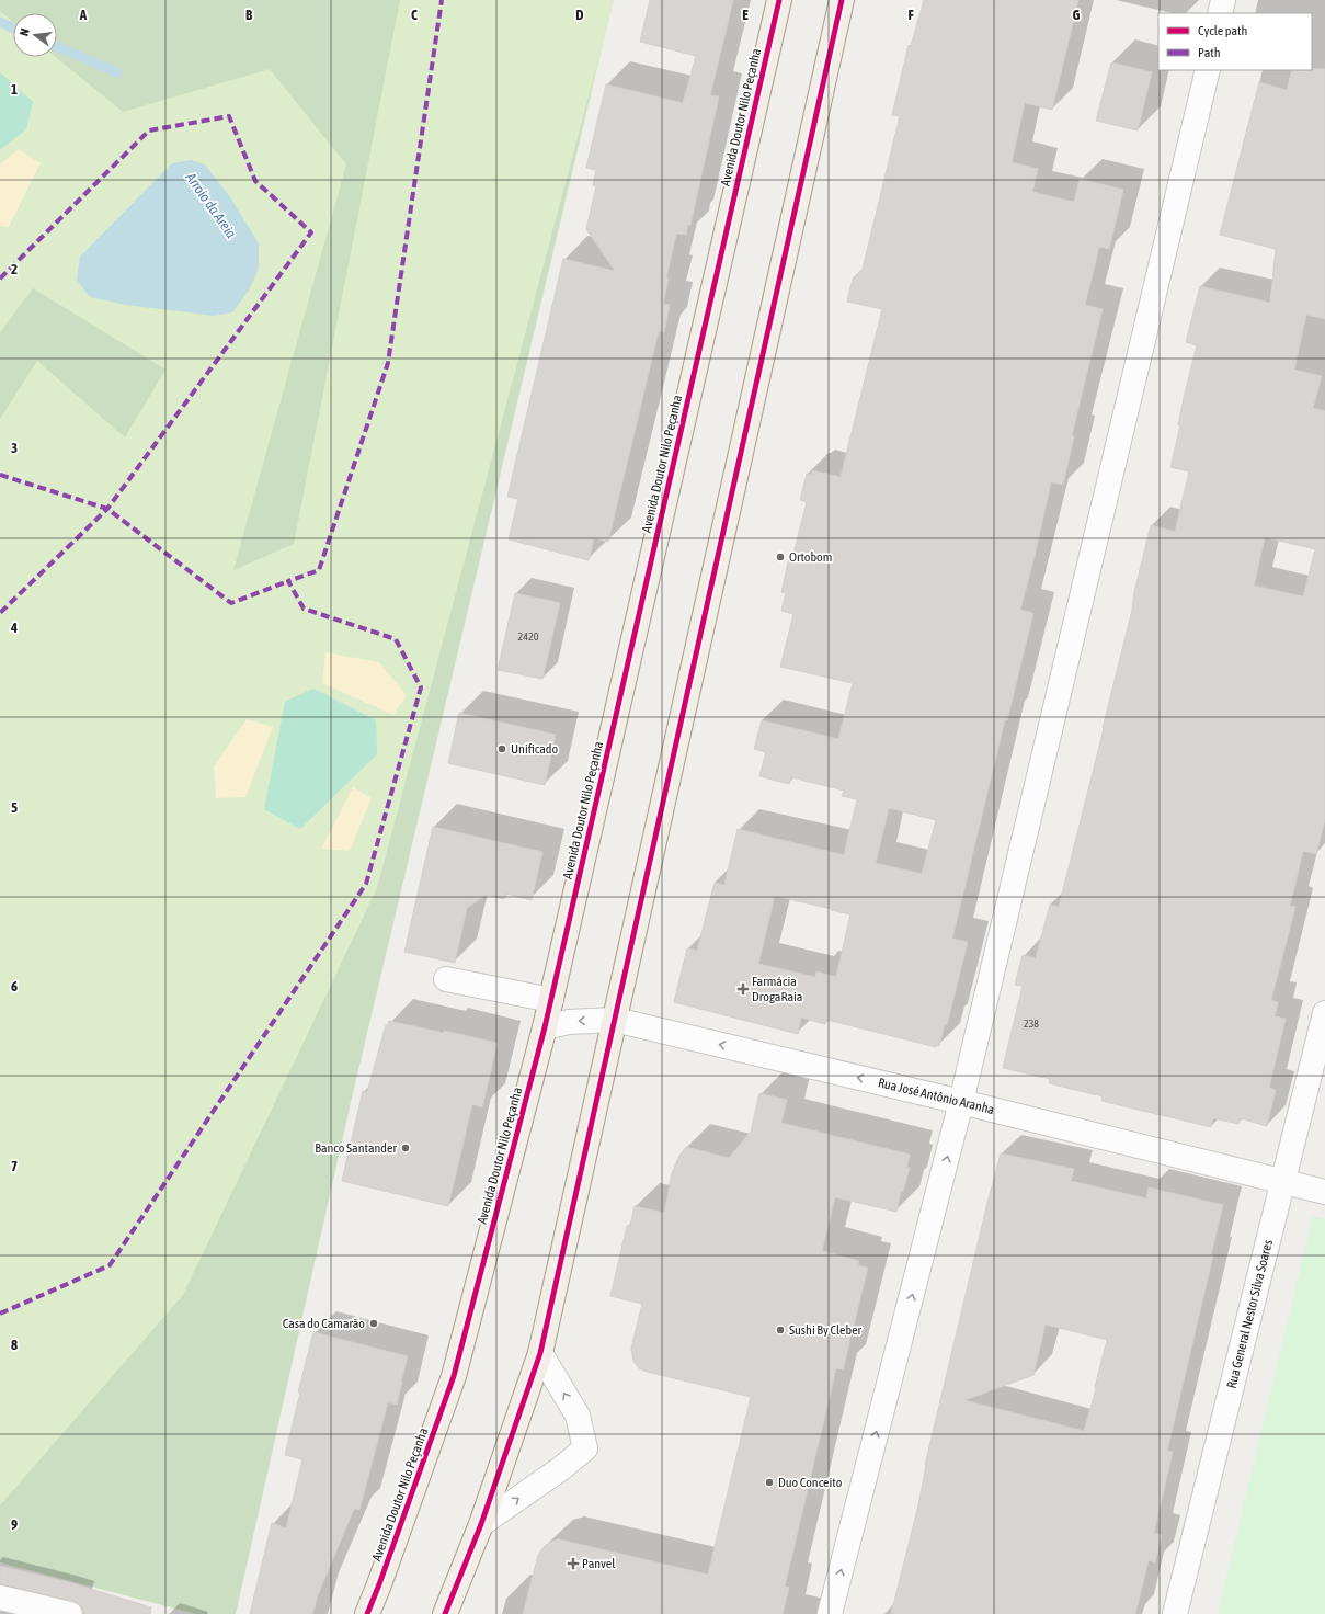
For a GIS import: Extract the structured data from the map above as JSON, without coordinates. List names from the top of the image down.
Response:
{
  "streets": {
    "main road": ["Avenida Doutor Nilo Peçanha"],
    "street": ["Rua José Antônio Aranha", "Rua General Nestor Silva Soares"]
  },
  "crossings": [
    ["Avenida Doutor Nilo Peçanha", "Rua José Antônio Aranha"],
    ["Rua José Antônio Aranha", "Rua General Nestor Silva Soares"]
  ],
  "one_way": ["Rua José Antônio Aranha"],
  "water": ["Arroio da Areia"],
  "places": {
    "other": [
      "Ortobom",
      "Unificado",
      "Banco Santander",
      "Casa do Camarão",
      "Sushi By Cleber",
      "Duo Conceito"
    ],
    "health": ["Farmácia DrogaRaia", "Panvel"]
  },
  "house_numbers": ["2420", "238"],
  "legend": ["Cycle path", "Path"],
  "north": "left",
  "grid": {
    "columns": [
      "A",
      "B",
      "C",
      "D",
      "E",
      "F",
      "G"
    ],
    "rows": [
      "1",
      "2",
      "3",
      "4",
      "5",
      "6",
      "7",
      "8",
      "9"
    ]
  }
}
